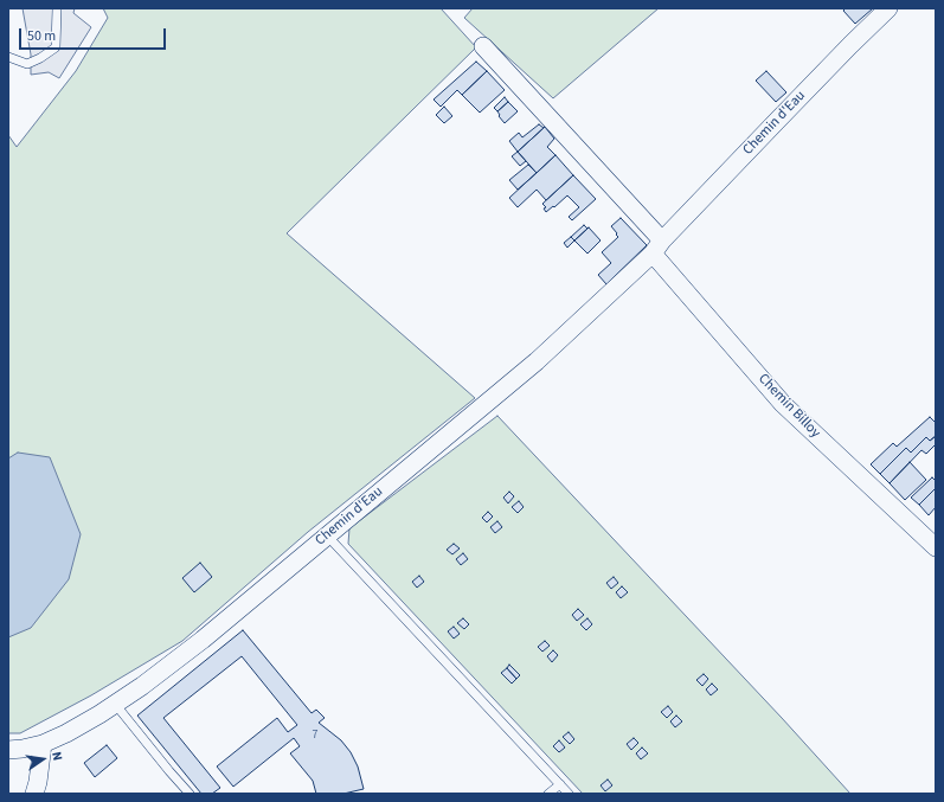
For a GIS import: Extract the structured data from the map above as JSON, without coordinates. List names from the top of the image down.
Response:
{
  "streets": {
    "street": ["Chemin d'Eau", "Chemin Billoy"]
  },
  "crossings": [
    ["Chemin d'Eau", "Chemin Billoy"]
  ],
  "house_numbers": ["7"],
  "scale_bar": "50 m",
  "north": "right"
}
